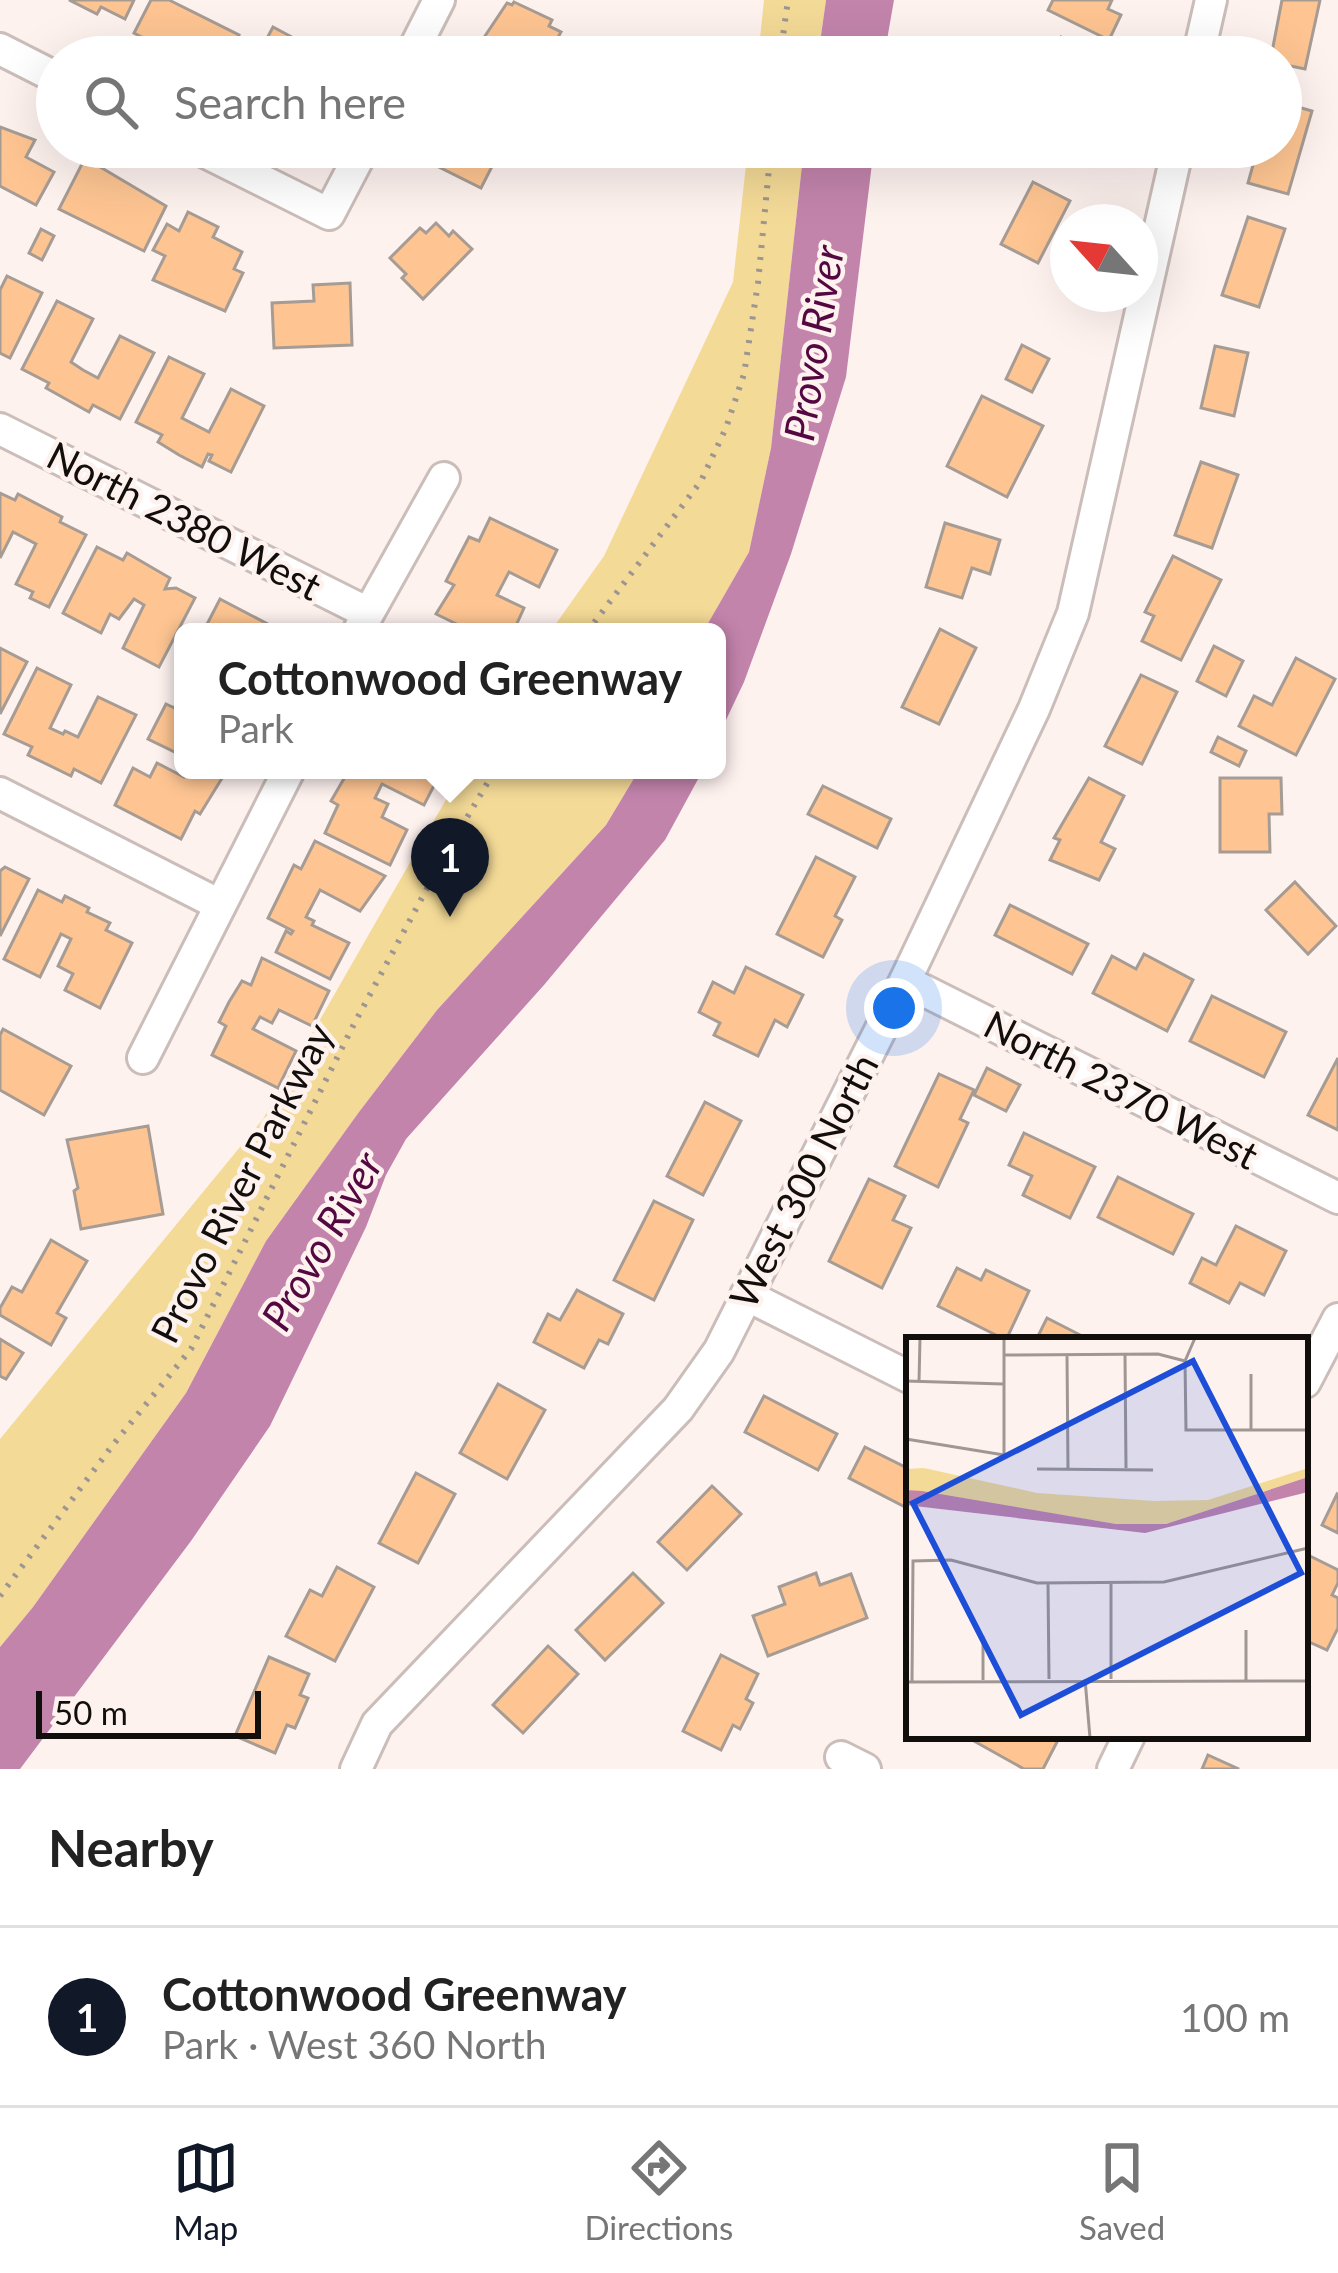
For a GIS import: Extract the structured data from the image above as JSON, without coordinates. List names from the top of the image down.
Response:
{
  "streets": {
    "street": ["North 2380 West", "North 2370 West", "West 300 North"],
    "path": ["Provo River Parkway"]
  },
  "crossings": [
    ["North 2370 West", "West 300 North"]
  ],
  "water": ["Provo River"],
  "scale_bar": "50 m",
  "north": "top left",
  "page": {
    "search": "Search here",
    "popup": ["Cottonwood Greenway", "Park"],
    "pins": "1",
    "scale": "50 m",
    "heading": "Nearby",
    "list": [
      {
        "mark": "1",
        "name": "Cottonwood Greenway",
        "note": "Park · West 360 North",
        "value": "100 m"
      }
    ],
    "nav": ["Map", "Directions", "Saved"]
  }
}
